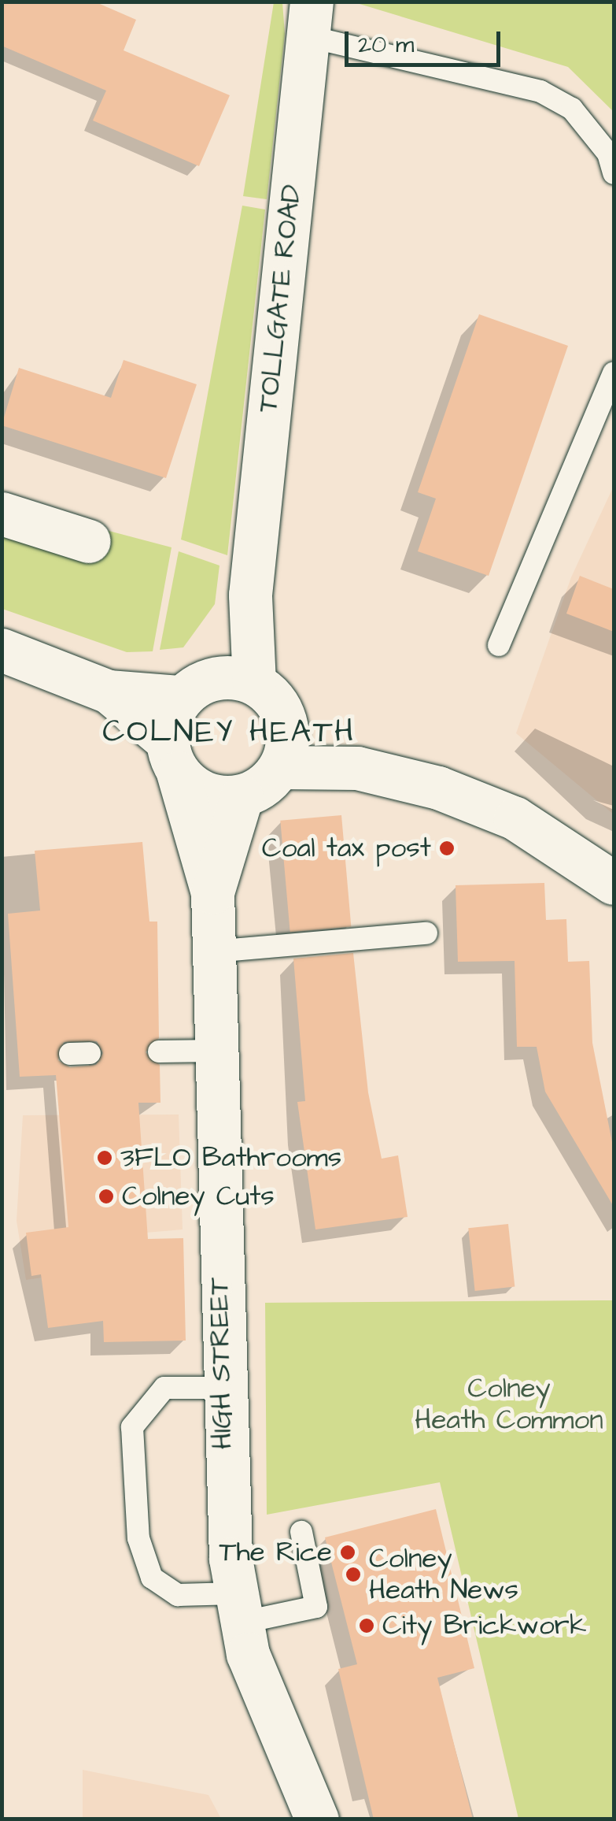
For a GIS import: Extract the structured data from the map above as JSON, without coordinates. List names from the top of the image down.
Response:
{
  "streets": {
    "street": ["TOLLGATE ROAD", "HIGH STREET"]
  },
  "crossings": [
    ["TOLLGATE ROAD", "HIGH STREET"]
  ],
  "districts": ["COLNEY HEATH"],
  "parks": ["Colney Heath Common"],
  "places": [
    "Coal tax post",
    "3FLO Bathrooms",
    "Colney Cuts",
    "The Rice",
    "Colney Heath News",
    "City Brickwork"
  ],
  "scale_bar": "20 m"
}
